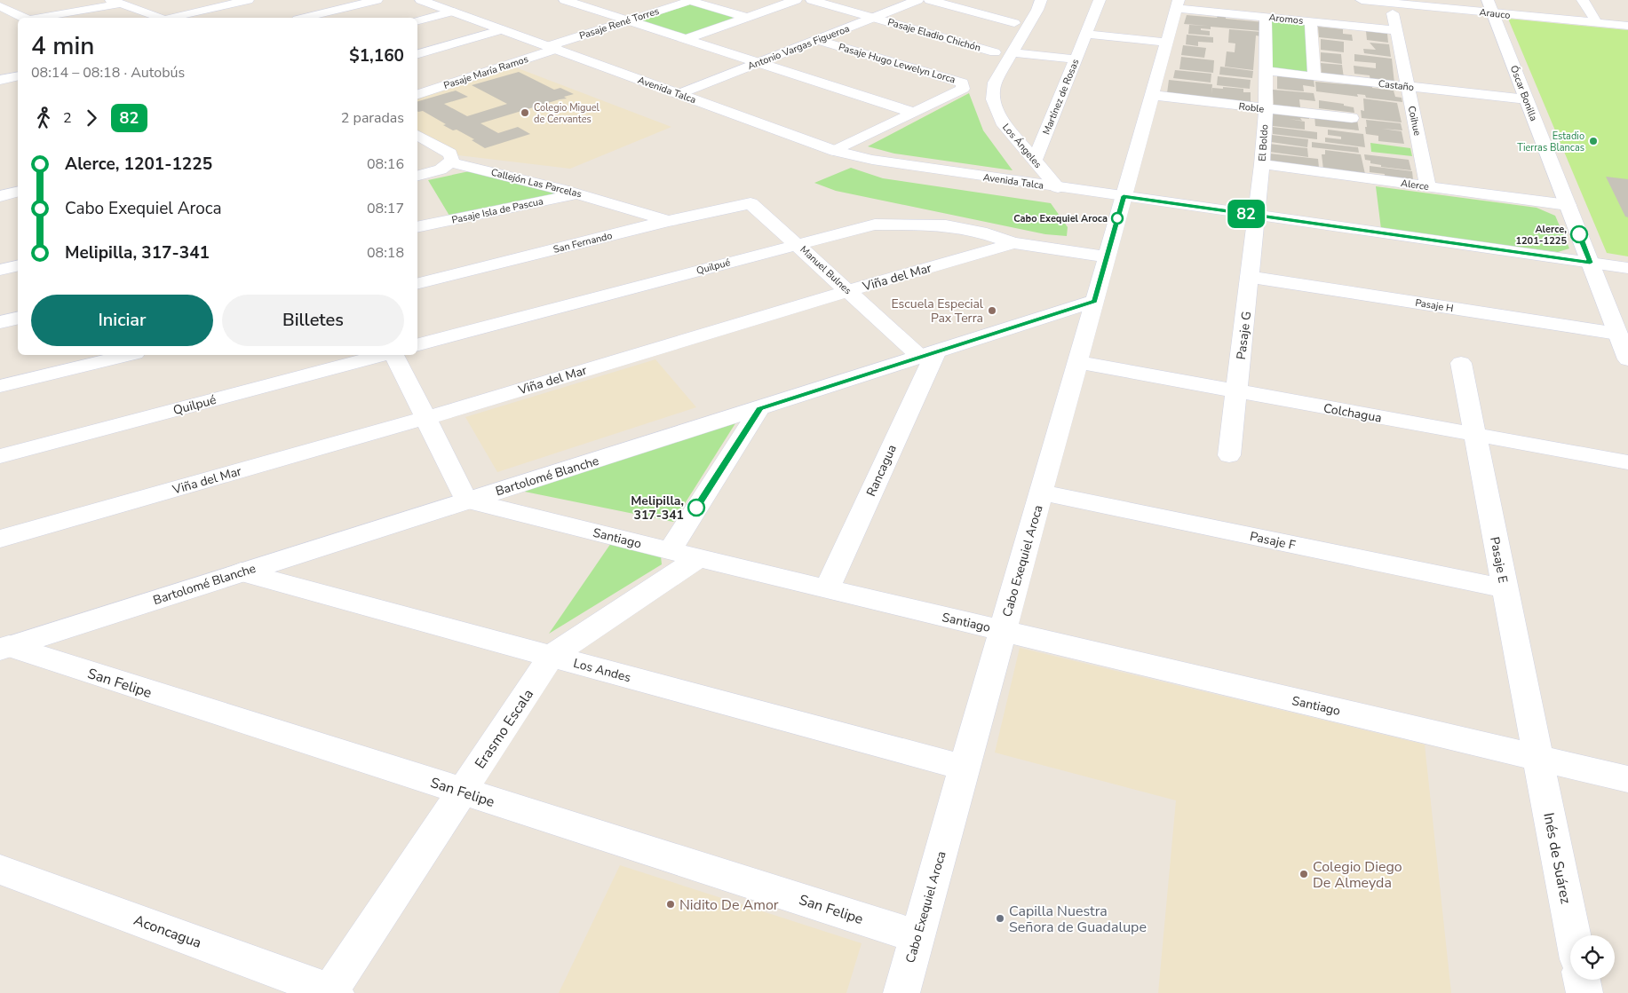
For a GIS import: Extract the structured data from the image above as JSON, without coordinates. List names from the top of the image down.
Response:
{
  "streets": {
    "street": [
      "Arauco",
      "Aromos",
      "Pasaje René Torres",
      "Pasaje Eladio Chichón",
      "Antonio Vargas Figueroa",
      "Pasaje Hugo Lewelyn Lorca",
      "Pasaje María Ramos",
      "Castaño",
      "Avenida Talca",
      "Óscar Bonilla",
      "Martínez de Rosas",
      "Roble",
      "Coihue",
      "El Boldo",
      "Los Ángeles",
      "Callejón Las Parcelas",
      "Alerce",
      "Pasaje Isla de Pascua",
      "San Fernando",
      "Quilpué",
      "Manuel Bulnes",
      "Viña del Mar",
      "Pasaje H",
      "Pasaje G",
      "Colchagua",
      "Rancagua",
      "Bartolomé Blanche",
      "Santiago",
      "Pasaje F",
      "Pasaje E",
      "Cabo Exequiel Aroca",
      "Los Andes",
      "San Felipe",
      "Erasmo Escala",
      "Inés de Suárez",
      "Aconcagua"
    ]
  },
  "crossings": [
    ["Arauco", "Óscar Bonilla"],
    ["Arauco", "Coihue"],
    ["Aromos", "Coihue"],
    ["Aromos", "El Boldo"],
    ["Aromos", "Cabo Exequiel Aroca"],
    ["Pasaje René Torres", "Pasaje María Ramos"],
    ["Pasaje René Torres", "Avenida Talca"],
    ["Pasaje Eladio Chichón", "Antonio Vargas Figueroa"],
    ["Antonio Vargas Figueroa", "Pasaje Hugo Lewelyn Lorca"],
    ["Antonio Vargas Figueroa", "Avenida Talca"],
    ["Pasaje Hugo Lewelyn Lorca", "Avenida Talca"],
    ["Pasaje María Ramos", "Avenida Talca"],
    ["Castaño", "Óscar Bonilla"],
    ["Castaño", "Coihue"],
    ["Castaño", "El Boldo"],
    ["Avenida Talca", "Óscar Bonilla"],
    ["Avenida Talca", "El Boldo"],
    ["Avenida Talca", "Los Ángeles"],
    ["Avenida Talca", "Pasaje G"],
    ["Avenida Talca", "Cabo Exequiel Aroca"],
    ["Óscar Bonilla", "Alerce"],
    ["Óscar Bonilla", "Pasaje H"],
    ["Martínez de Rosas", "Los Ángeles"],
    ["Roble", "El Boldo"],
    ["Roble", "Cabo Exequiel Aroca"],
    ["Coihue", "Alerce"],
    ["El Boldo", "Alerce"],
    ["El Boldo", "Pasaje G"],
    ["Callejón Las Parcelas", "Pasaje Isla de Pascua"],
    ["Callejón Las Parcelas", "San Fernando"],
    ["San Fernando", "Manuel Bulnes"],
    ["Quilpué", "Manuel Bulnes"],
    ["Quilpué", "Viña del Mar"],
    ["Manuel Bulnes", "Viña del Mar"],
    ["Manuel Bulnes", "Rancagua"],
    ["Manuel Bulnes", "Bartolomé Blanche"],
    ["Viña del Mar", "Cabo Exequiel Aroca"],
    ["Pasaje H", "Pasaje G"],
    ["Pasaje G", "Colchagua"],
    ["Colchagua", "Pasaje E"],
    ["Colchagua", "Cabo Exequiel Aroca"],
    ["Rancagua", "Bartolomé Blanche"],
    ["Rancagua", "Santiago"],
    ["Bartolomé Blanche", "Santiago"],
    ["Bartolomé Blanche", "Cabo Exequiel Aroca"],
    ["Bartolomé Blanche", "Los Andes"],
    ["Bartolomé Blanche", "San Felipe"],
    ["Santiago", "Pasaje E"],
    ["Santiago", "Cabo Exequiel Aroca"],
    ["Santiago", "Erasmo Escala"],
    ["Santiago", "Inés de Suárez"],
    ["Pasaje F", "Pasaje E"],
    ["Pasaje F", "Cabo Exequiel Aroca"],
    ["Pasaje E", "Inés de Suárez"],
    ["Cabo Exequiel Aroca", "Los Andes"],
    ["Cabo Exequiel Aroca", "San Felipe"],
    ["Los Andes", "Erasmo Escala"],
    ["San Felipe", "Erasmo Escala"],
    ["Erasmo Escala", "Aconcagua"]
  ],
  "places": [
    "Colegio Miguel de Cervantes",
    "Estadio Tierras Blancas",
    "Cabo Exequiel Aroca",
    "Alerce, 1201-1225",
    "Escuela Especial Pax Terra",
    "Melipilla, 317-341",
    "Colegio Diego De Almeyda",
    "Nidito De Amor",
    "Capilla Nuestra Señora de Guadalupe"
  ],
  "lines": ["bus line 82"],
  "page": {
    "on_map": "82",
    "heading": ["4 min", "08:14 – 08:18 · Autobús", "$1,160"],
    "legs": ["2", "82", "2 paradas"],
    "list": [
      {
        "name": "Alerce, 1201-1225",
        "value": "08:16"
      },
      {
        "name": "Cabo Exequiel Aroca",
        "value": "08:17"
      },
      {
        "name": "Melipilla, 317-341",
        "value": "08:18"
      }
    ],
    "buttons": ["Iniciar", "Billetes"]
  }
}
